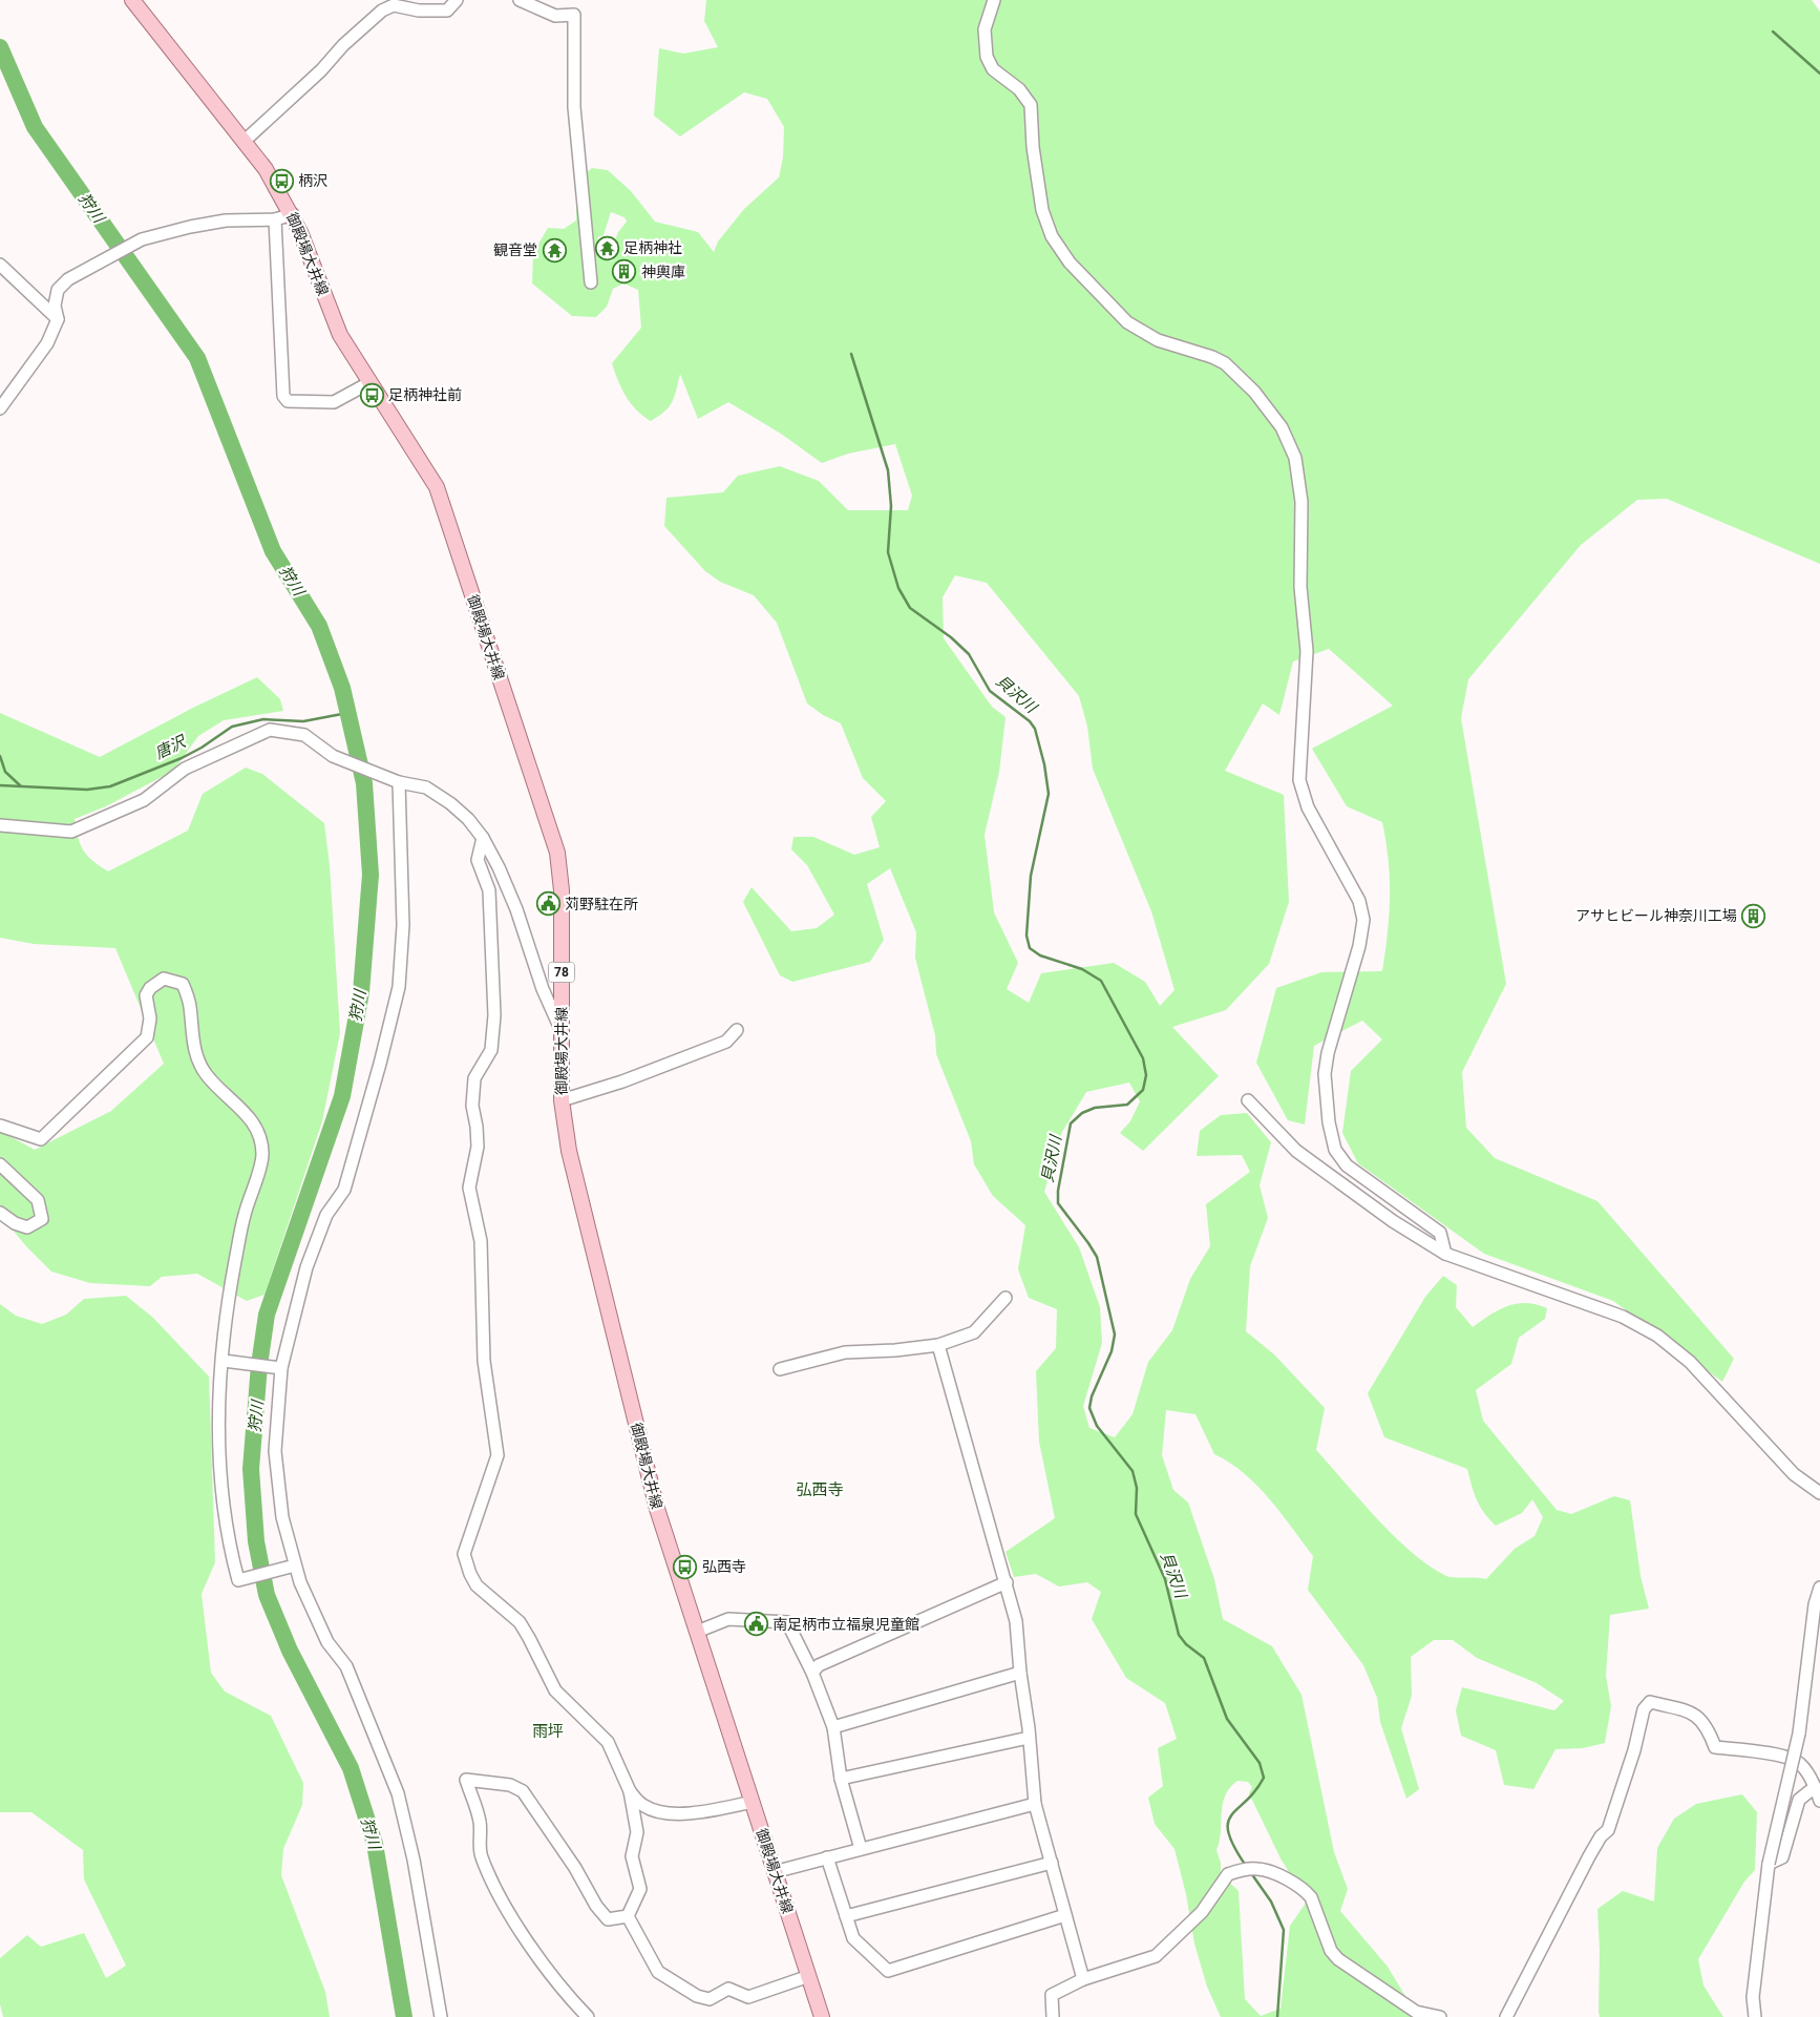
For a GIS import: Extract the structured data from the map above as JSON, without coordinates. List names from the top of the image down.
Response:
{
  "streets": {
    "main road": ["御殿場大井線", "78"]
  },
  "districts": ["弘西寺", "雨坪"],
  "water": ["狩川", "貝沢川", "唐沢"],
  "places": {
    "bus stop": ["柄沢", "足柄神社前", "弘西寺"],
    "temple": ["足柄神社", "観音堂"],
    "building": ["神輿庫", "アサヒビール神奈川工場"],
    "public building": ["苅野駐在所", "南足柄市立福泉児童館"]
  }
}
